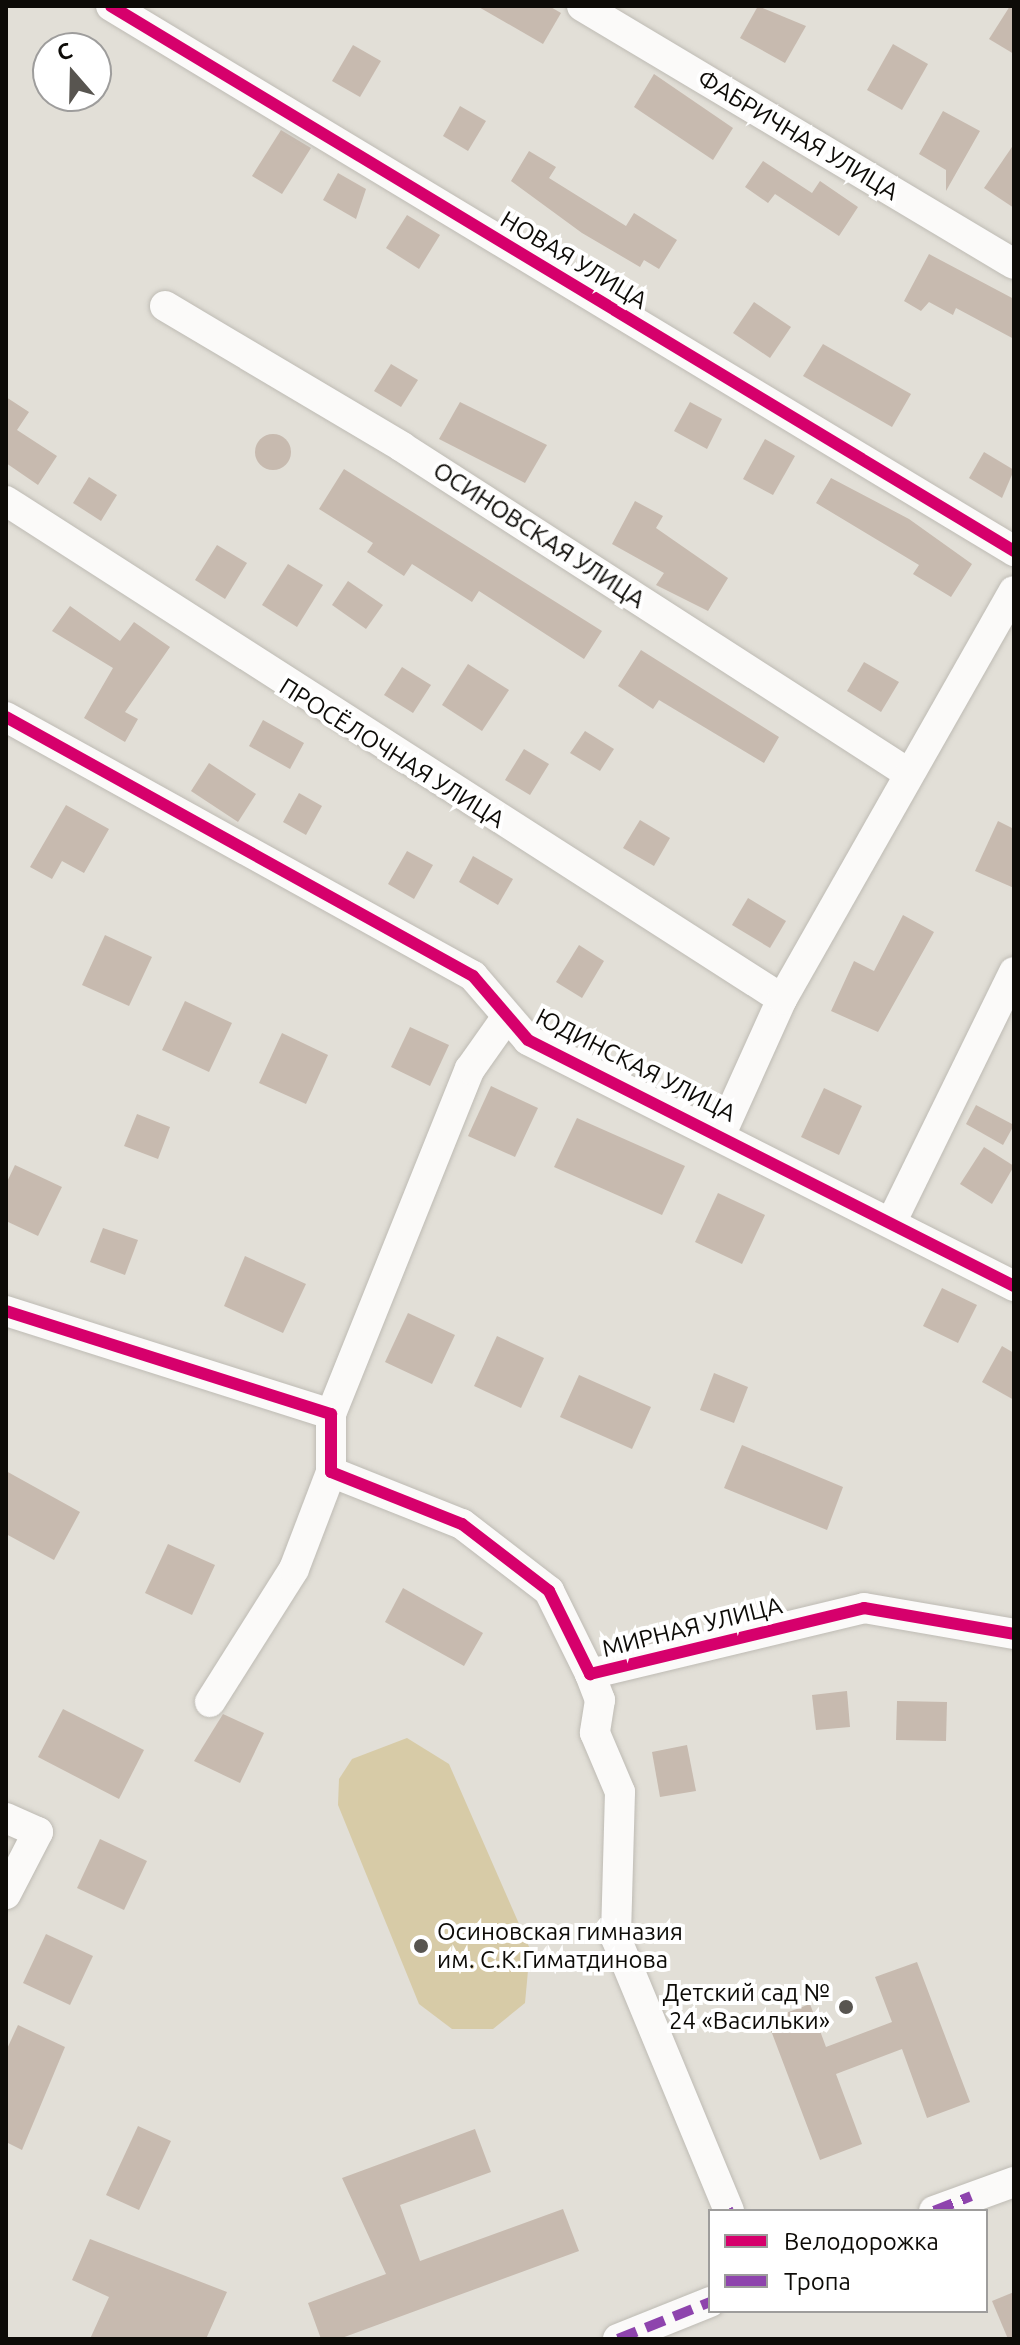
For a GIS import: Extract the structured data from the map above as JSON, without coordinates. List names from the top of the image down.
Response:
{
  "streets": {
    "street": [
      "ФАБРИЧНАЯ УЛИЦА",
      "НОВАЯ УЛИЦА",
      "ОСИНОВСКАЯ УЛИЦА",
      "ПРОСЁЛОЧНАЯ УЛИЦА",
      "ЮДИНСКАЯ УЛИЦА",
      "МИРНАЯ УЛИЦА"
    ]
  },
  "places": ["Осиновская гимназия им. С.К.Гиматдинова", "Детский сад № 24 «Васильки»"],
  "legend": ["Велодорожка", "Тропа"],
  "north": "top"
}
